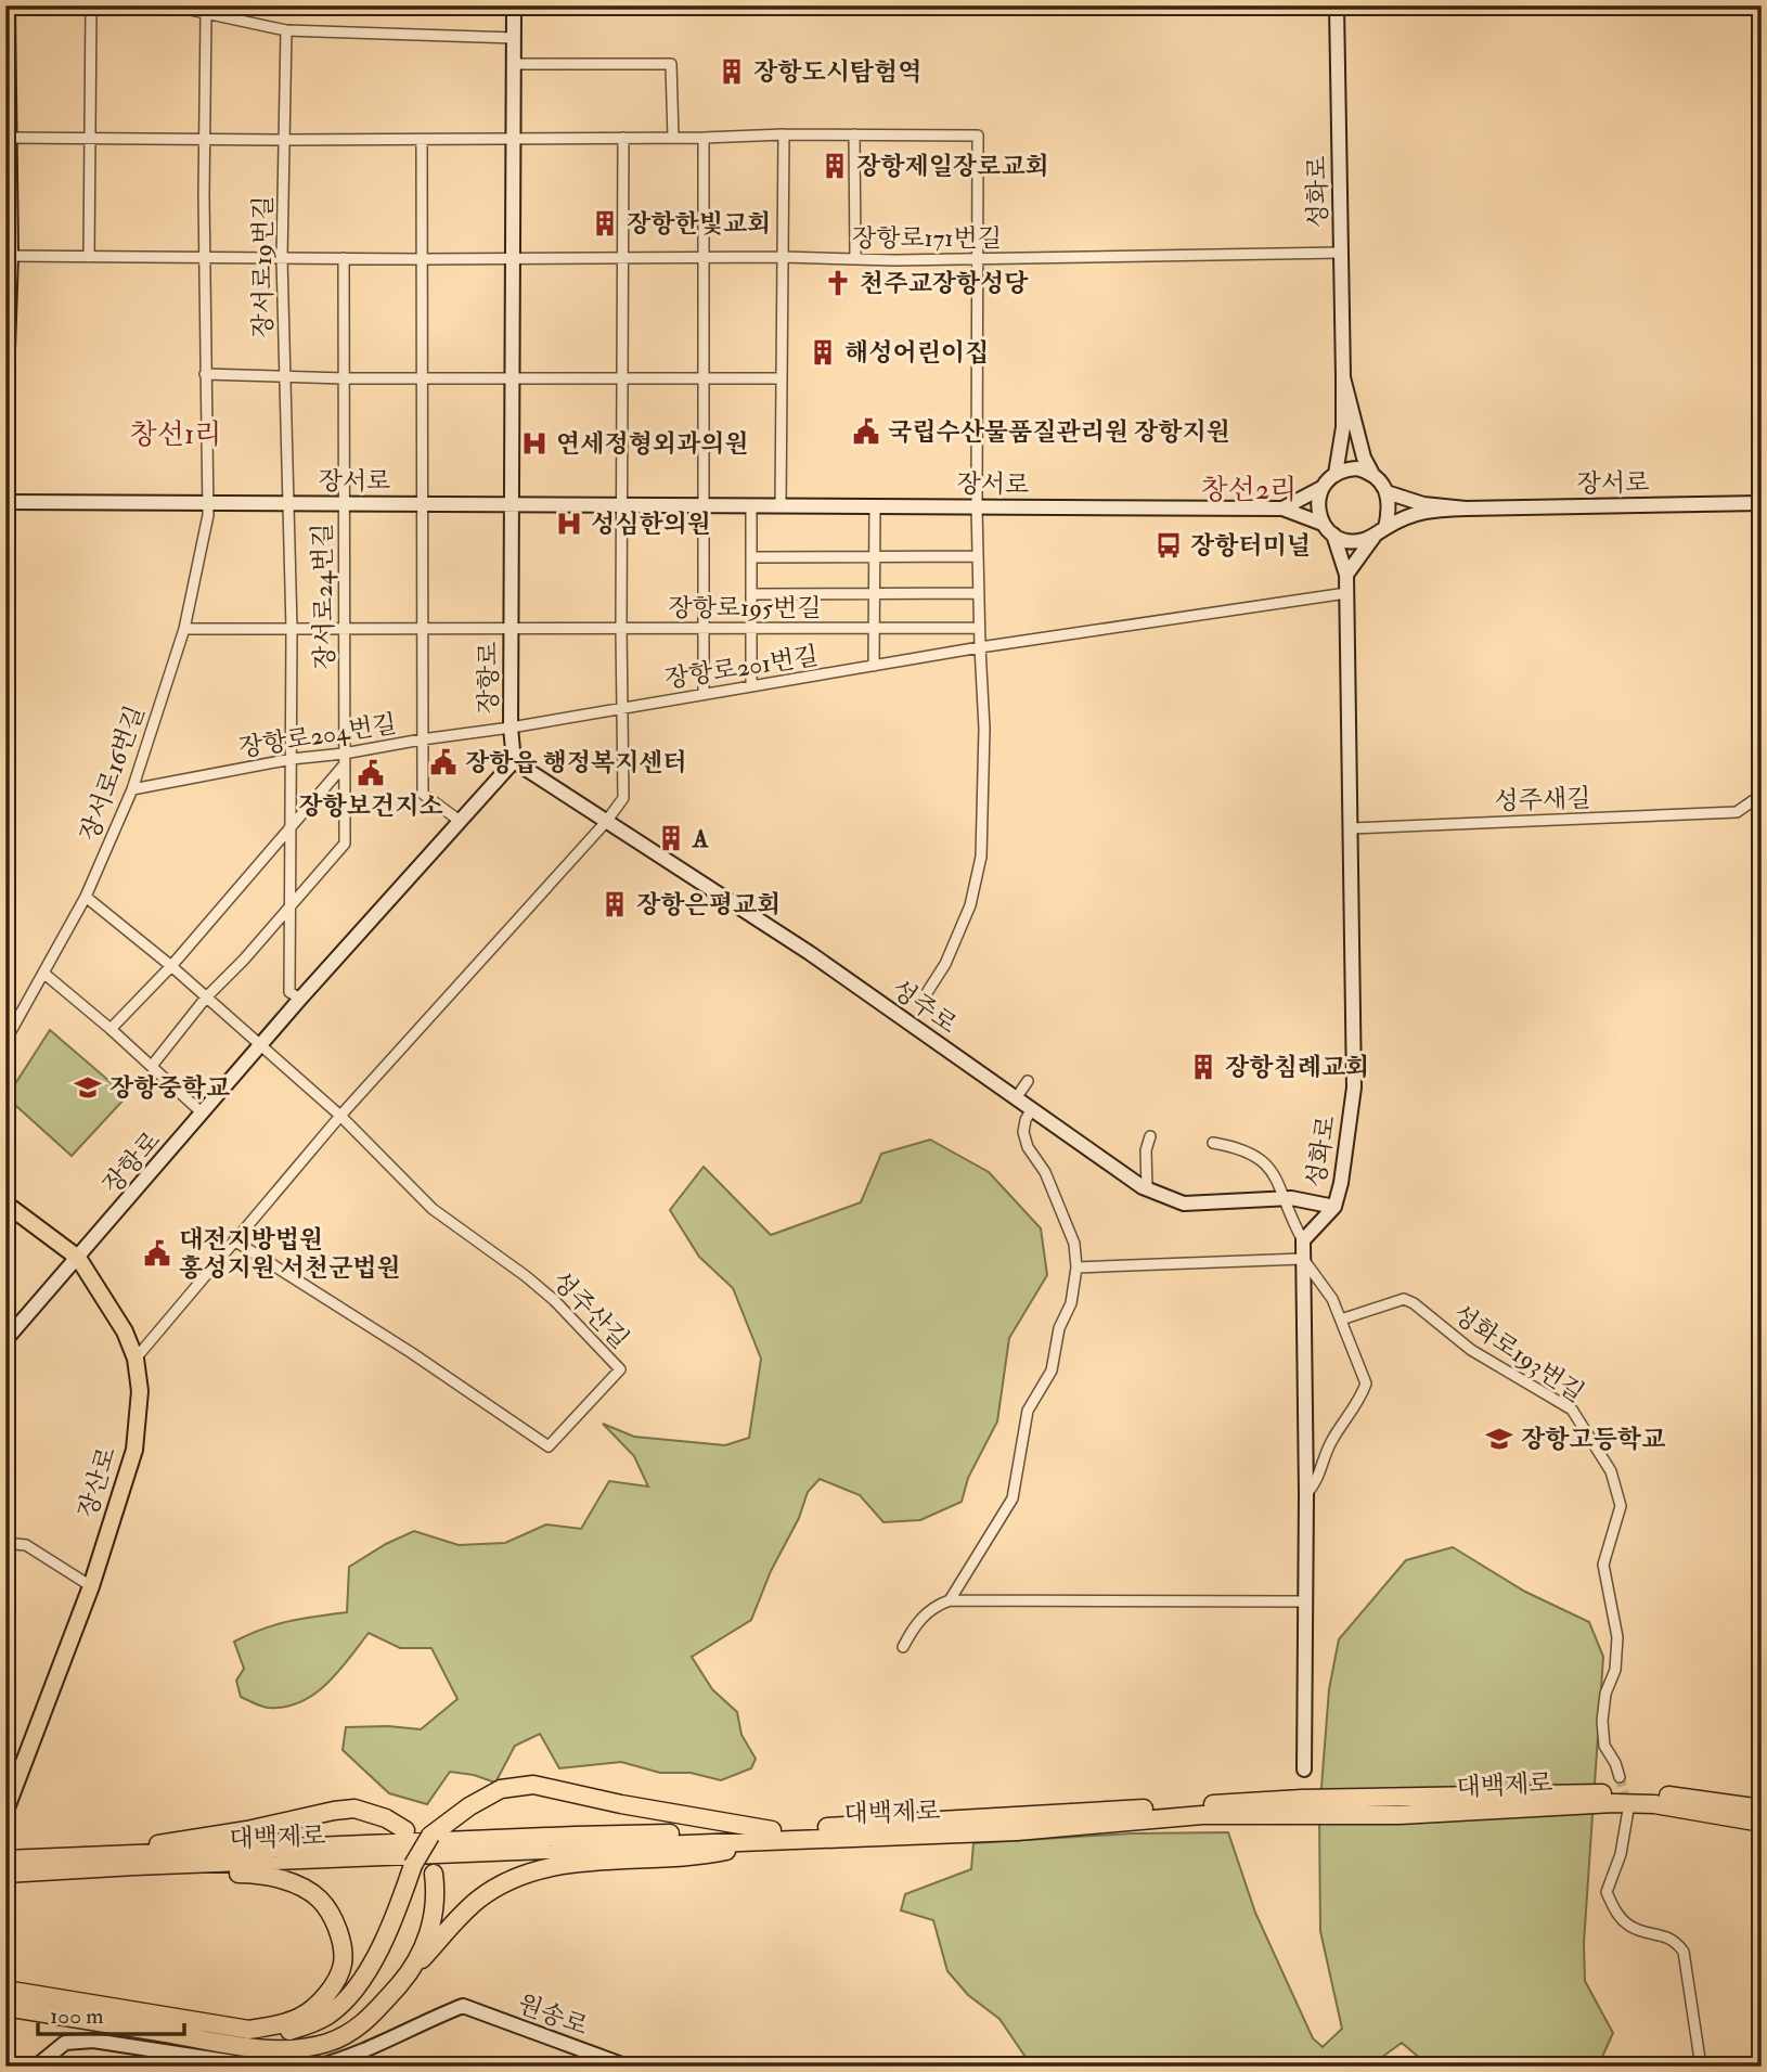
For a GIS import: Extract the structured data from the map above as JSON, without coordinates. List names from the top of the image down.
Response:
{
  "streets": {
    "highway": ["대백제로"],
    "main road": ["장산로"],
    "street": [
      "성화로",
      "장항로171번길",
      "장서로19번길",
      "장서로",
      "장서로24번길",
      "장항로195번길",
      "장항로201번길",
      "장항로",
      "장항로204번길",
      "장서로16번길",
      "성주새길",
      "성주로",
      "성주산길",
      "성화로193번길",
      "원송로"
    ]
  },
  "crossings": [
    ["성화로", "장항로171번길"],
    ["성화로", "장항로201번길"],
    ["성화로", "성주새길"],
    ["성화로", "성주로"],
    ["장항로171번길", "장서로19번길"],
    ["장항로171번길", "장서로24번길"],
    ["장항로171번길", "장항로"],
    ["장항로171번길", "장서로16번길"],
    ["장서로19번길", "장서로"],
    ["장서로19번길", "장서로24번길"],
    ["장서로19번길", "장항로195번길"],
    ["장서로19번길", "장항로"],
    ["장서로19번길", "장항로204번길"],
    ["장서로", "장서로24번길"],
    ["장서로", "장항로"],
    ["장서로", "장서로16번길"],
    ["장서로24번길", "장항로195번길"],
    ["장서로24번길", "장항로204번길"],
    ["장항로195번길", "장항로"],
    ["장항로195번길", "장서로16번길"],
    ["장항로201번길", "장항로"],
    ["장항로201번길", "장항로204번길"],
    ["장항로", "장항로204번길"],
    ["장항로", "성주로"],
    ["장항로", "성주산길"],
    ["장항로", "장산로"],
    ["장항로204번길", "장서로16번길"],
    ["장서로16번길", "성주산길"]
  ],
  "districts": ["창선1리", "창선2리"],
  "places": {
    "building": [
      "장항도시탐험역",
      "장항제일장로교회",
      "장항한빛교회",
      "해성어린이집",
      "A",
      "장항은평교회",
      "장항침례교회"
    ],
    "church": ["천주교장항성당"],
    "public building": [
      "국립수산물품질관리원 장항지원",
      "장항읍 행정복지센터",
      "장항보건지소",
      "대전지방법원 홍성지원 서천군법원"
    ],
    "hospital": ["연세정형외과의원", "성심한의원"],
    "bus stop": ["장항터미널"],
    "school or university": ["장항중학교", "장항고등학교"]
  },
  "scale_bar": "100 m"
}
